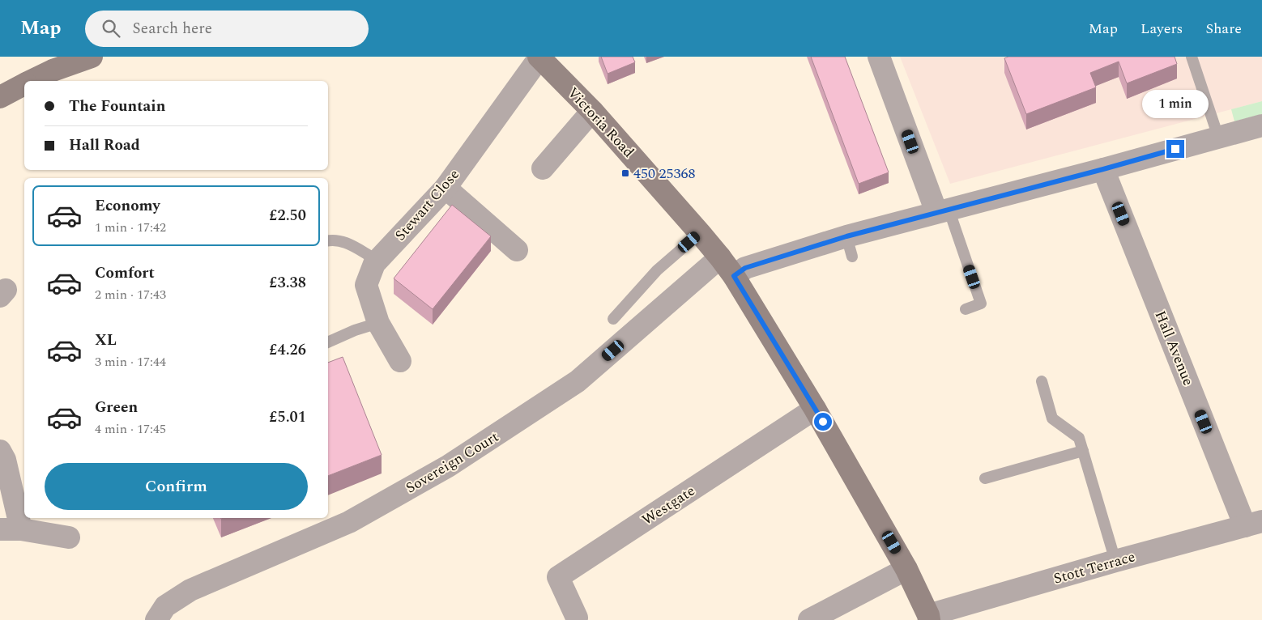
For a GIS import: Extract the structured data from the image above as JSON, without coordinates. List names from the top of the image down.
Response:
{
  "streets": {
    "street": [
      "Victoria Road",
      "Stewart Close",
      "Hall Avenue",
      "Sovereign Court",
      "Westgate",
      "Stott Terrace"
    ]
  },
  "crossings": [
    ["Victoria Road", "Stewart Close"],
    ["Victoria Road", "Sovereign Court"],
    ["Victoria Road", "Westgate"],
    ["Victoria Road", "Stott Terrace"],
    ["Hall Avenue", "Stott Terrace"]
  ],
  "places": {
    "transit": ["450 25368"]
  },
  "page": {
    "header": "Map",
    "search": "Search here",
    "nav": ["Map", "Layers", "Share"],
    "banner": ["The Fountain", "Hall Road"],
    "bubble": "1 min",
    "list": [
      {
        "name": "Economy",
        "note": "1 min · 17:42",
        "value": "£2.50"
      },
      {
        "name": "Comfort",
        "note": "2 min · 17:43",
        "value": "£3.38"
      },
      {
        "name": "XL",
        "note": "3 min · 17:44",
        "value": "£4.26"
      },
      {
        "name": "Green",
        "note": "4 min · 17:45",
        "value": "£5.01"
      }
    ],
    "buttons": "Confirm"
  }
}
